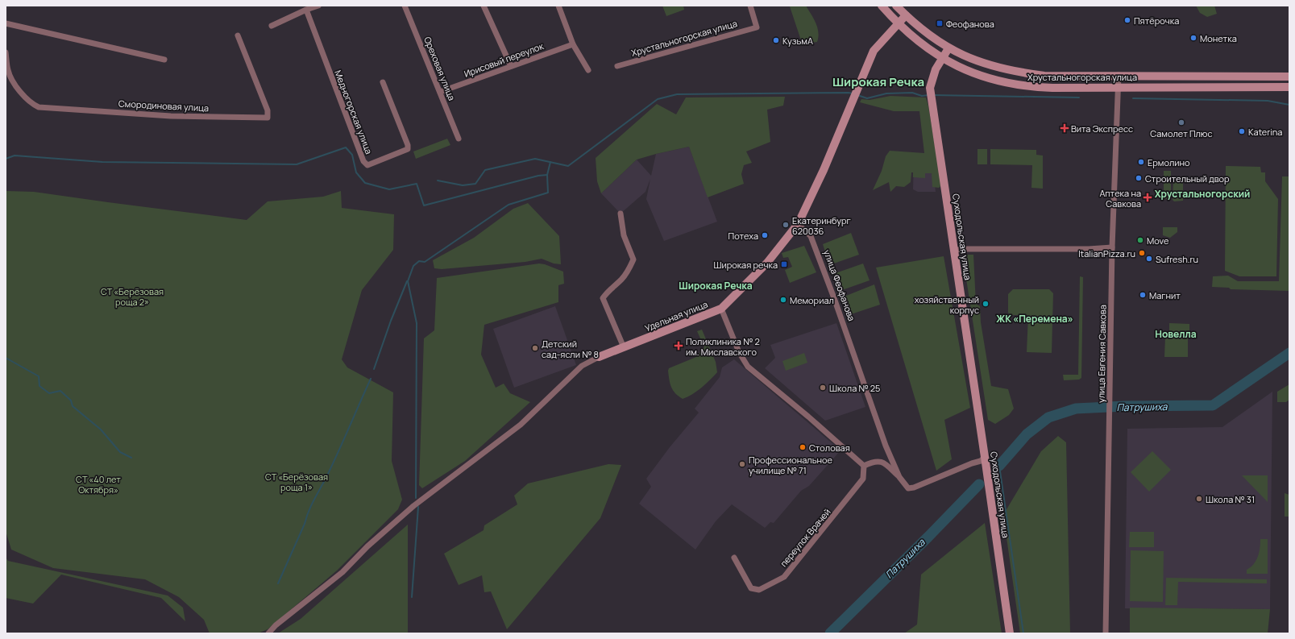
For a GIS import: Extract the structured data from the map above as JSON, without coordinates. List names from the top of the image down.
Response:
{
  "streets": {
    "street": [
      "Хрустальногорская улица",
      "Ирисовый переулок",
      "Ореховая улица",
      "Смородиновая улица",
      "Медногорская улица",
      "Суходольская улица",
      "улица Феофанова",
      "Удельная улица",
      "улица Евгения Савкова",
      "переулок Врачей"
    ]
  },
  "crossings": [
    ["Хрустальногорская улица", "Суходольская улица"],
    ["Хрустальногорская улица", "улица Евгения Савкова"],
    ["Ирисовый переулок", "Ореховая улица"],
    ["Суходольская улица", "улица Феофанова"],
    ["улица Феофанова", "Удельная улица"]
  ],
  "districts": [
    "Широкая Речка",
    "Хрустальногорский",
    "Широкая Речка",
    "ЖК «Перемена»",
    "Новелла"
  ],
  "water": ["Патрушиха"],
  "parks": ["СТ «Берёзовая роща 2»", "СТ «Берёзовая роща 1»", "СТ «40 лет Октября»"],
  "places": {
    "other": [
      "Пятёрочка",
      "Монетка",
      "КузьмА",
      "Самолет Плюс",
      "Katerina",
      "Ермолино",
      "Строительный двор",
      "Екатеринбург 620036",
      "Потеха",
      "Move",
      "ItalianPizza.ru",
      "Sufresh.ru",
      "Магнит",
      "Мемориал",
      "хозяйственный корпус",
      "Детский сад-ясли № 8",
      "Школа № 25",
      "Столовая",
      "Профессиональное училище № 71",
      "Школа № 31"
    ],
    "transit": ["Феофанова", "Широкая речка"],
    "health": ["Вита Экспресс", "Аптека на Савкова", "Поликлиника № 2 им. Миславского"]
  }
}
